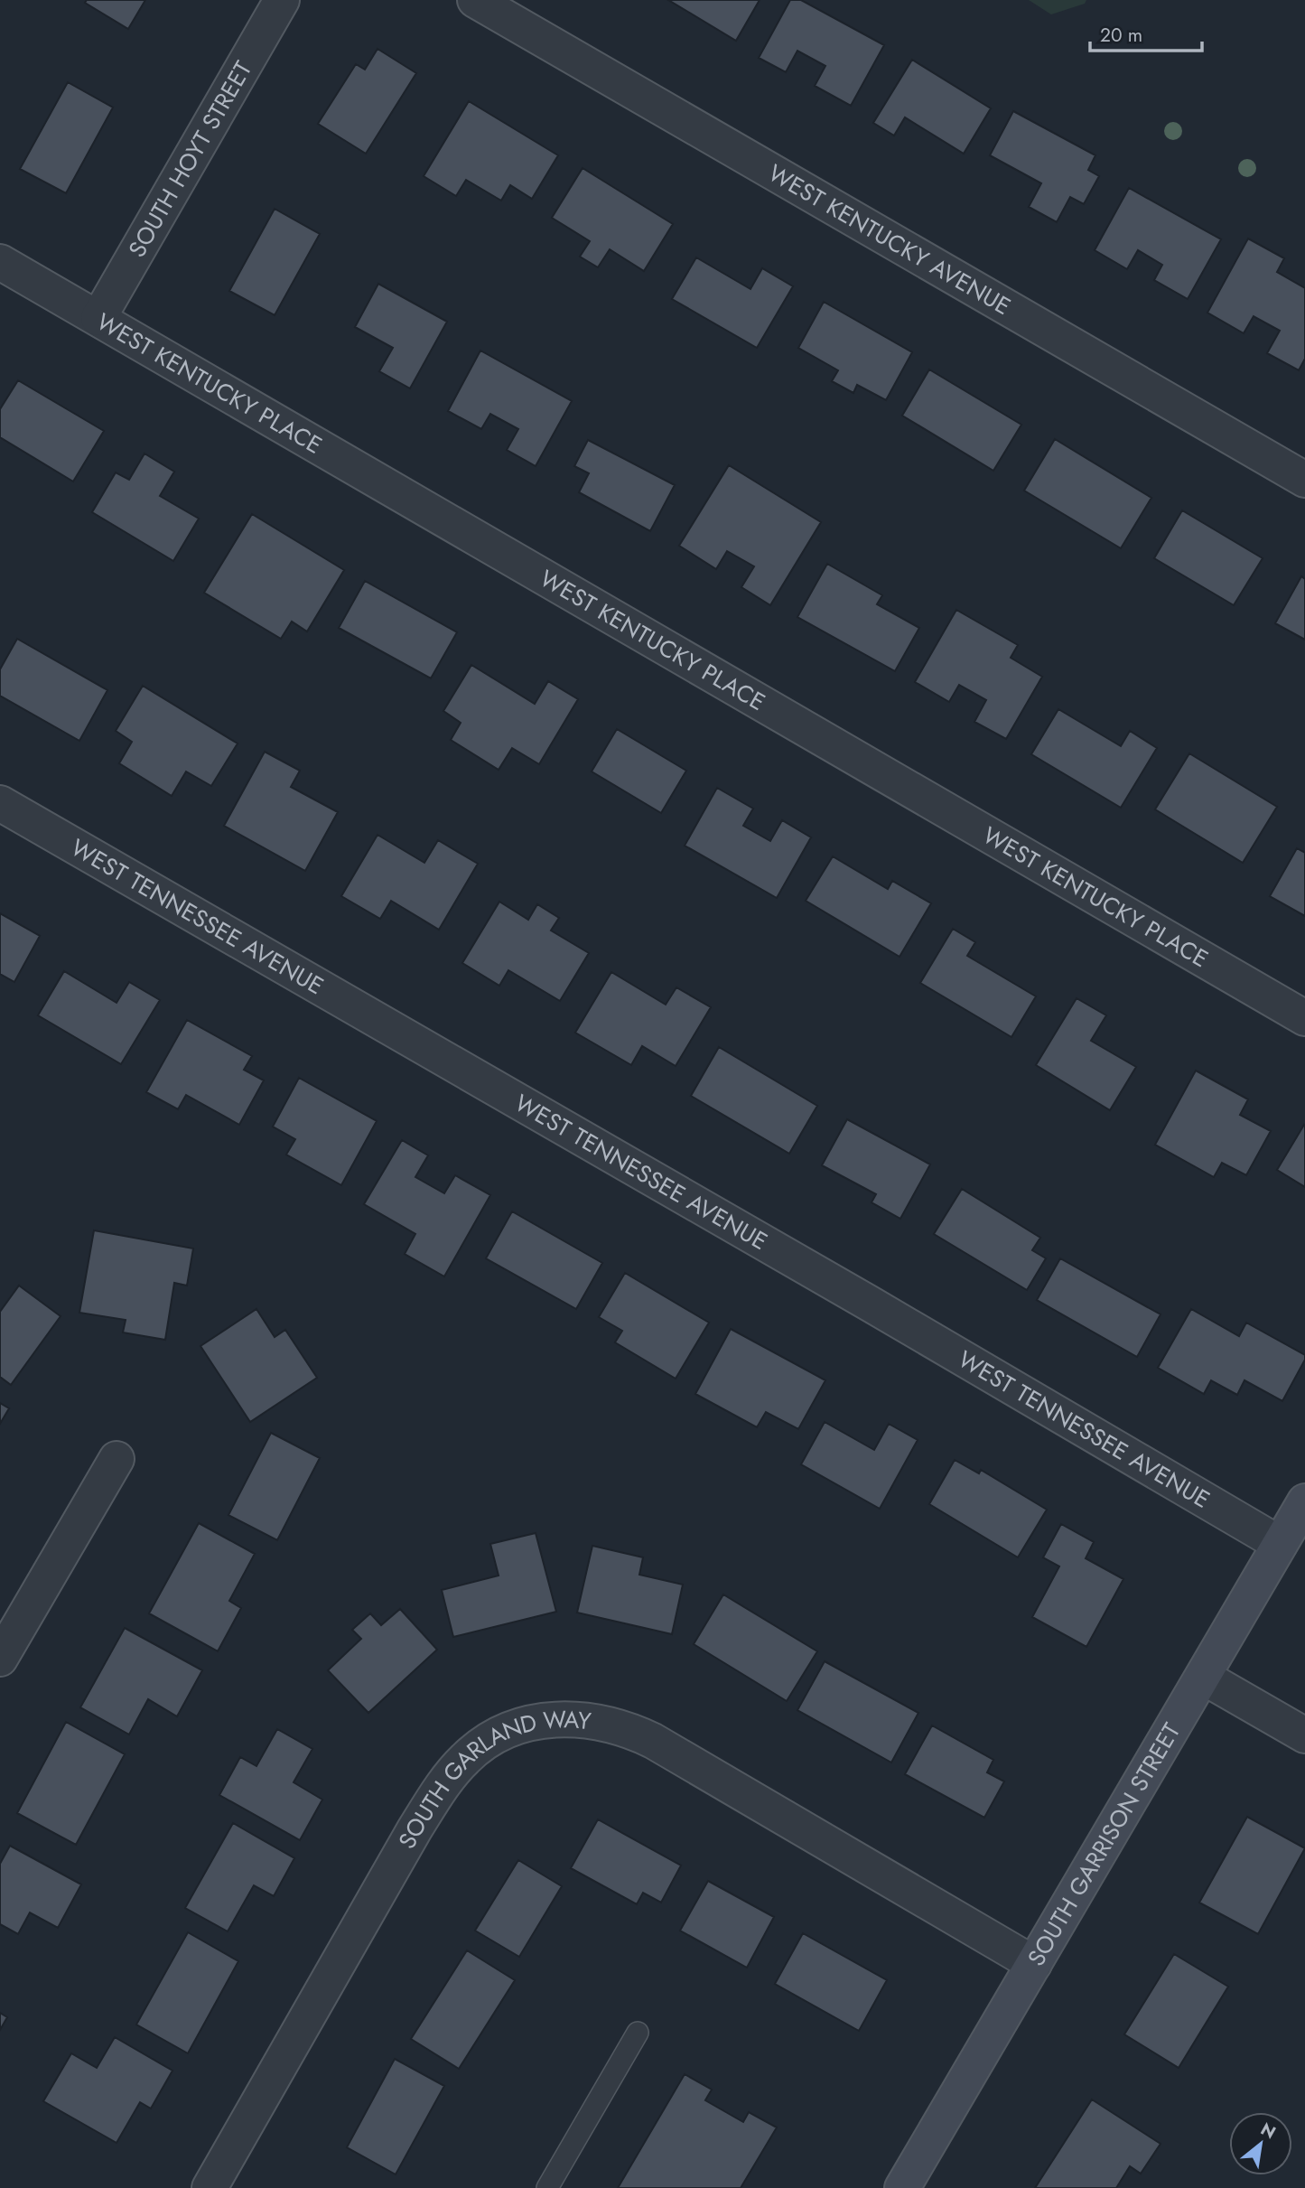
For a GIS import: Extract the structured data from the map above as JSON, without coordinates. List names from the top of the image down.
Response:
{
  "streets": {
    "main road": ["SOUTH GARRISON STREET"],
    "street": [
      "SOUTH HOYT STREET",
      "WEST KENTUCKY AVENUE",
      "WEST KENTUCKY PLACE",
      "WEST TENNESSEE AVENUE",
      "SOUTH GARLAND WAY"
    ]
  },
  "crossings": [
    ["SOUTH HOYT STREET", "WEST KENTUCKY PLACE"],
    ["WEST TENNESSEE AVENUE", "SOUTH GARRISON STREET"],
    ["SOUTH GARLAND WAY", "SOUTH GARRISON STREET"]
  ],
  "scale_bar": "20 m",
  "north": "top right"
}
